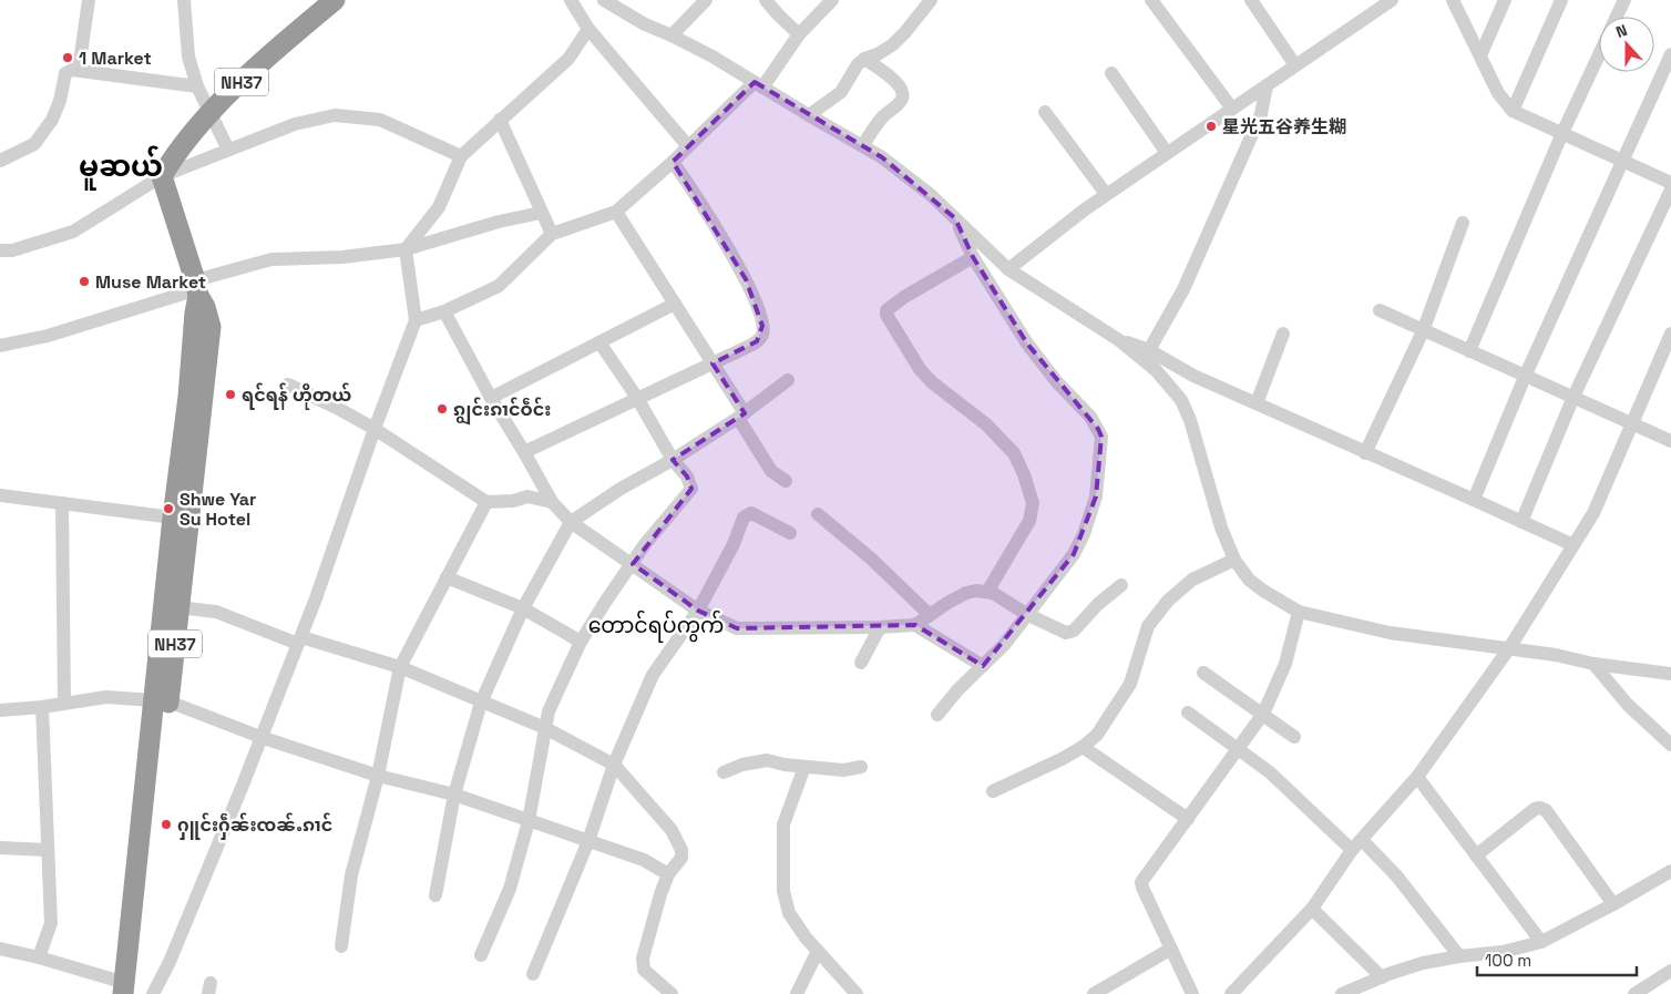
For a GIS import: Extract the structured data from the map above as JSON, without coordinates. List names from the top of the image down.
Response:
{
  "streets": {
    "highway": ["NH37"]
  },
  "districts": ["မူဆယ်", "တောင်ရပ်ကွက်"],
  "places": [
    "1 Market",
    "星光五谷养生糊",
    "Muse Market",
    "ရင်ရန် ဟိုတယ်",
    "ၵျွင်းၵၢင်ဝဵင်း",
    "Shwe Yar Su Hotel",
    "ႁူင်းႁဵၼ်းၸၼ်ႉၵၢင်"
  ],
  "scale_bar": "100 m",
  "north": "top"
}
